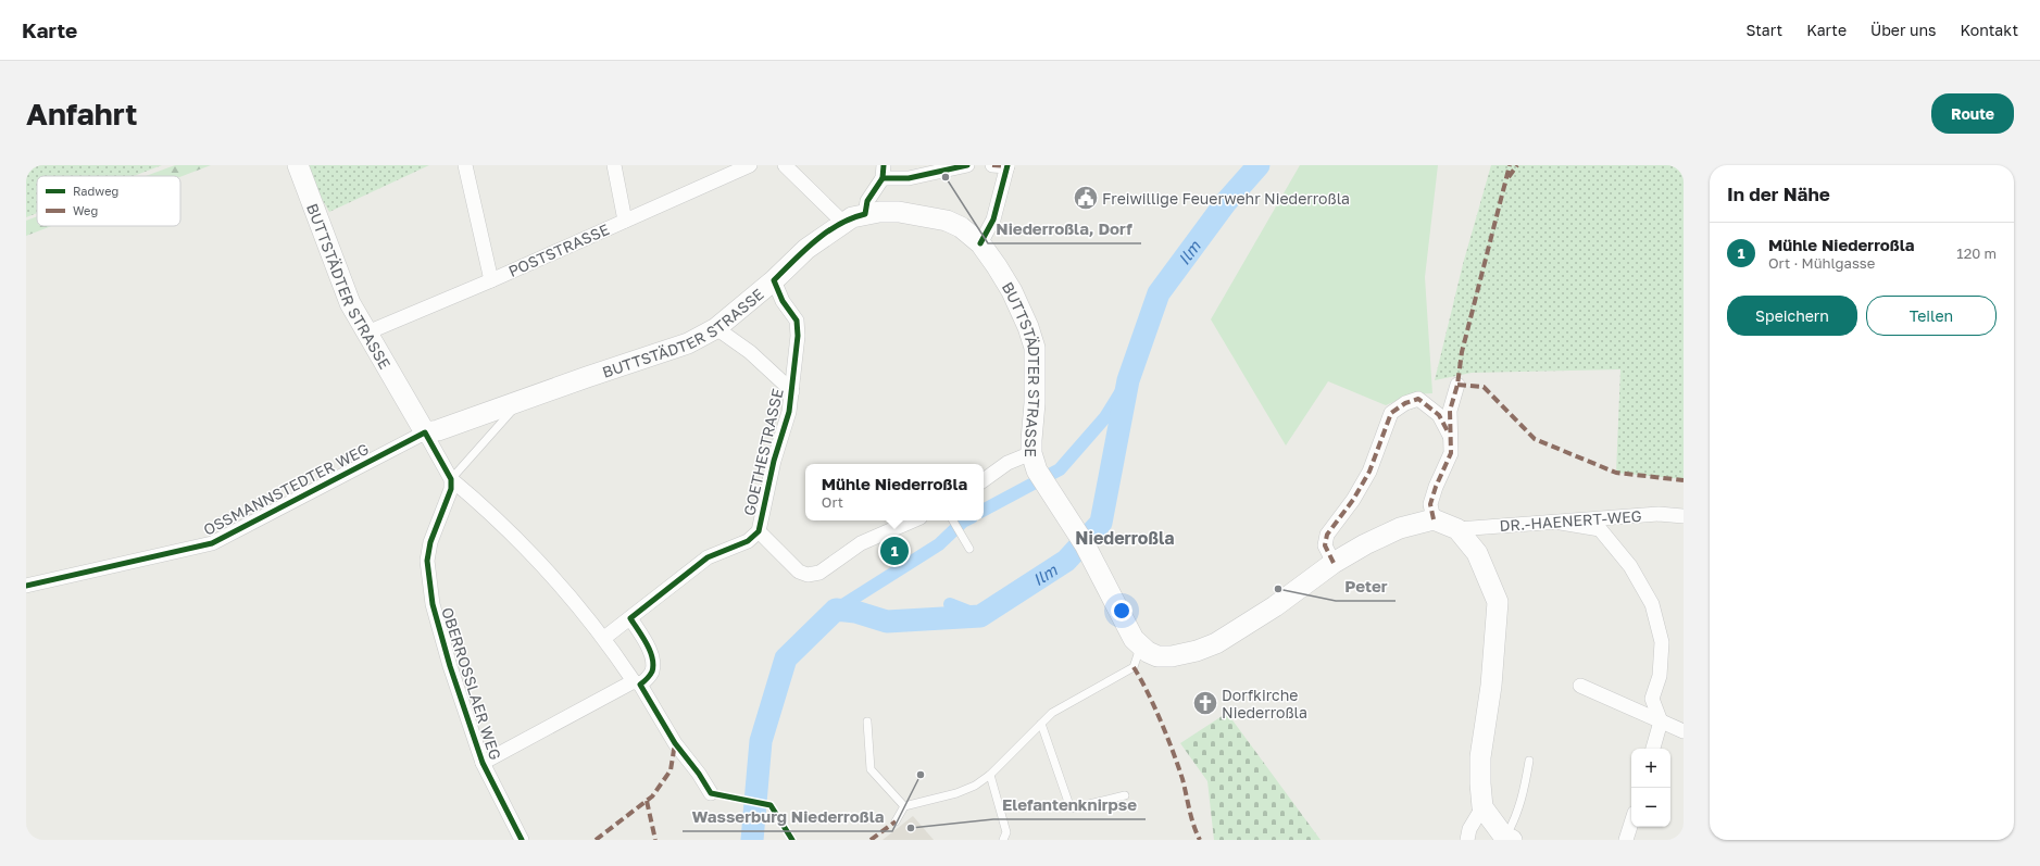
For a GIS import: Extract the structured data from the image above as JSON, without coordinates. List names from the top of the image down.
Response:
{
  "streets": {
    "main road": ["BUTTSTÄDTER STRASSE"],
    "street": [
      "POSTSTRASSE",
      "GOETHESTRASSE",
      "OSSMANNSTEDTER WEG",
      "DR.-HAENERT-WEG",
      "OBERROSSLAER WEG"
    ]
  },
  "crossings": [
    ["POSTSTRASSE", "BUTTSTÄDTER STRASSE"],
    ["BUTTSTÄDTER STRASSE", "GOETHESTRASSE"],
    ["BUTTSTÄDTER STRASSE", "OSSMANNSTEDTER WEG"]
  ],
  "districts": ["Niederroßla"],
  "water": ["Ilm"],
  "places": {
    "other": [
      "Niederroßla, Dorf",
      "Peter",
      "Wasserburg Niederroßla",
      "Elefantenknirpse"
    ],
    "public building": ["Freiwillige Feuerwehr Niederroßla"],
    "church": ["Dorfkirche Niederroßla"]
  },
  "legend": ["Radweg", "Weg"],
  "page": {
    "header": "Karte",
    "nav": [
      "Start",
      "Karte",
      "Über uns",
      "Kontakt"
    ],
    "buttons": [
      "Route",
      ["Speichern", "Teilen"]
    ],
    "title": "Anfahrt",
    "heading": "In der Nähe",
    "list": [
      {
        "mark": "1",
        "name": "Mühle Niederroßla",
        "note": "Ort · Mühlgasse",
        "value": "120 m"
      }
    ],
    "popup": ["Mühle Niederroßla", "Ort"],
    "pins": "1",
    "map_buttons": ["+", "−"]
  }
}
